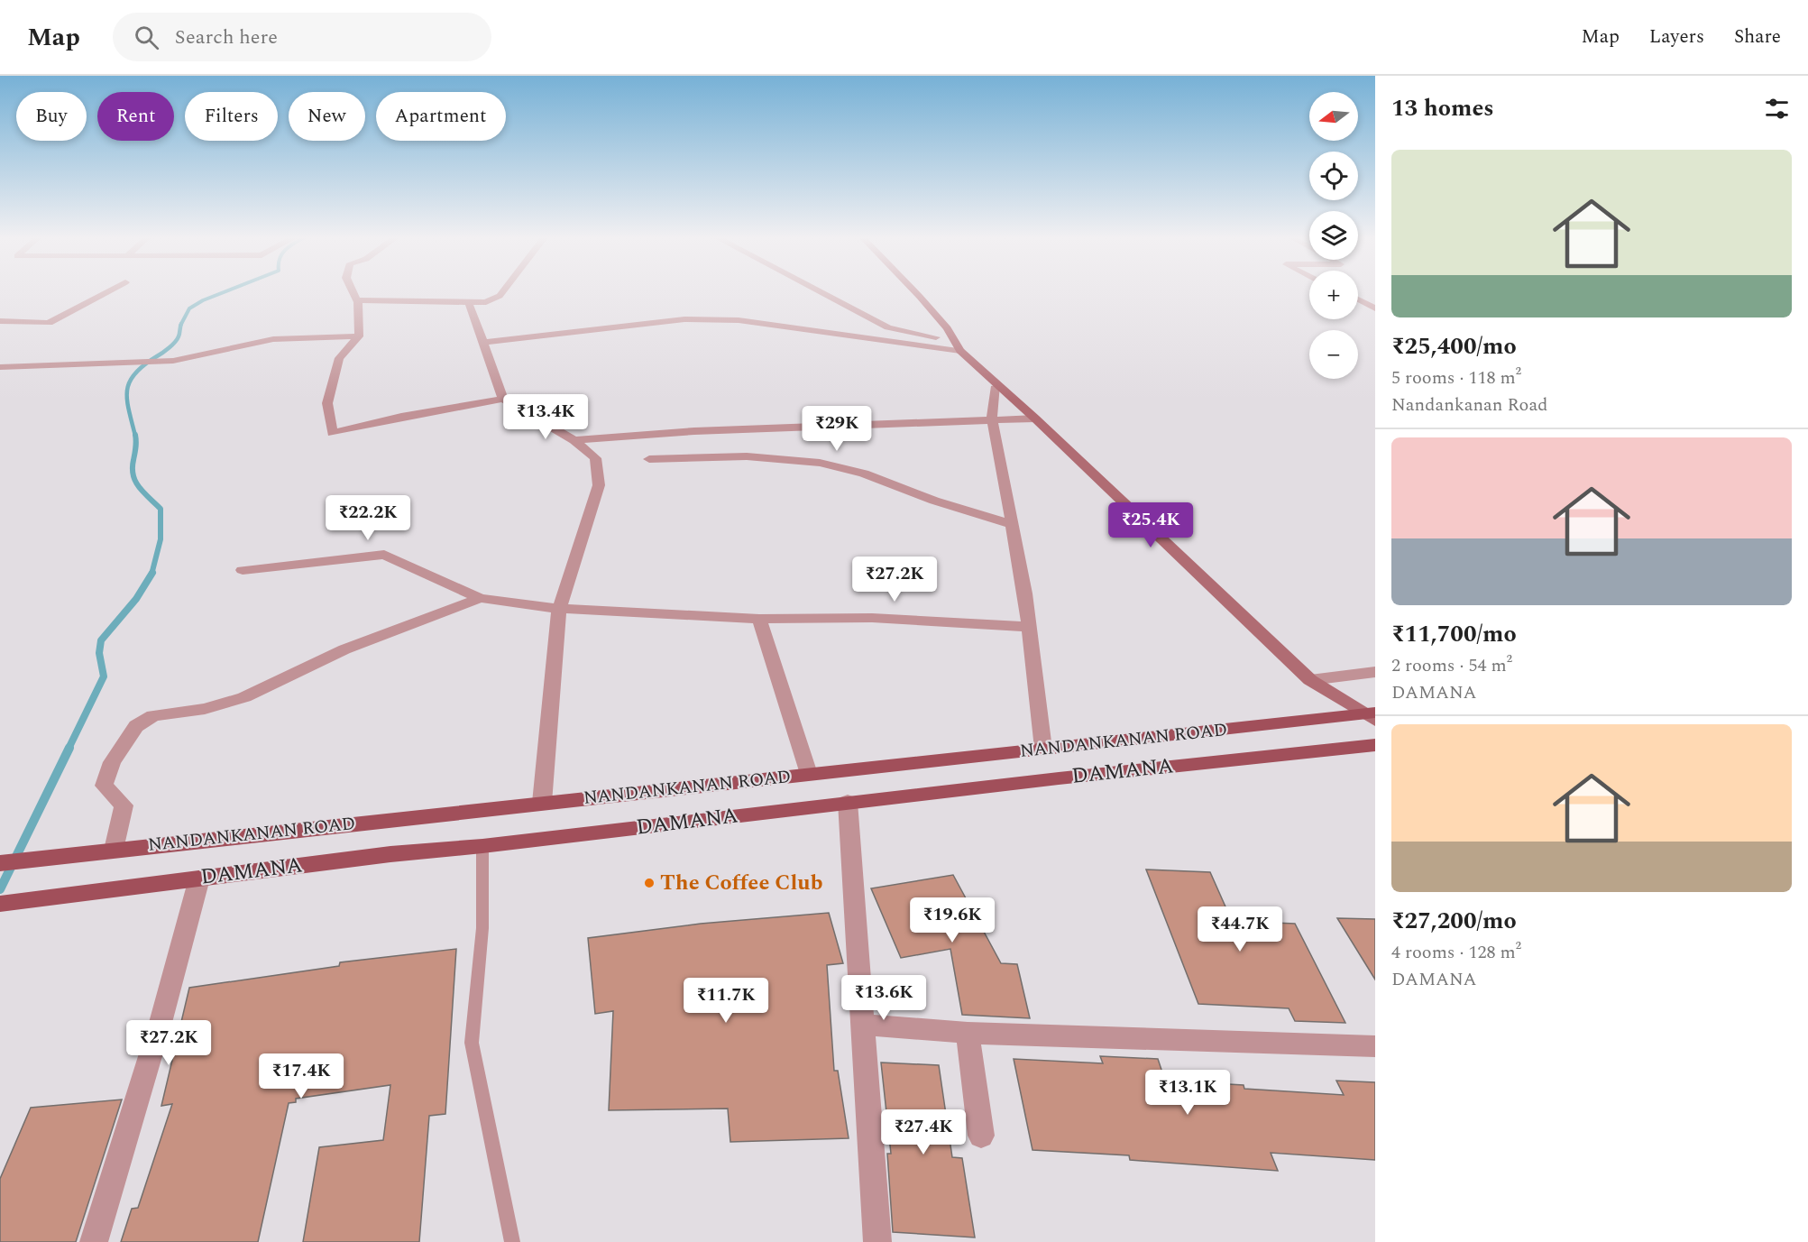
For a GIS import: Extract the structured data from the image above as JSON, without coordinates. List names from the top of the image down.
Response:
{
  "streets": {
    "main road": ["NANDANKANAN ROAD", "DAMANA"]
  },
  "places": ["The Coffee Club"],
  "north": "left",
  "page": {
    "header": "Map",
    "search": "Search here",
    "nav": ["Map", "Layers", "Share"],
    "heading": "13 homes",
    "map_buttons": ["+", "−"],
    "chip": [
      "Buy",
      "Rent",
      "Filters",
      "New",
      "Apartment"
    ],
    "list": [
      {
        "name": "₹25,400/mo",
        "note": "5 rooms · 118 m² · Nandankanan Road"
      },
      {
        "name": "₹11,700/mo",
        "note": "2 rooms · 54 m² · DAMANA"
      },
      {
        "name": "₹27,200/mo",
        "note": "4 rooms · 128 m² · DAMANA"
      }
    ],
    "price": [
      "₹13.4K",
      "₹29K",
      "₹22.2K",
      "₹25.4K",
      "₹27.2K",
      "₹19.6K",
      "₹44.7K",
      "₹13.6K",
      "₹11.7K",
      "₹27.2K",
      "₹17.4K",
      "₹13.1K",
      "₹27.4K"
    ]
  }
}
